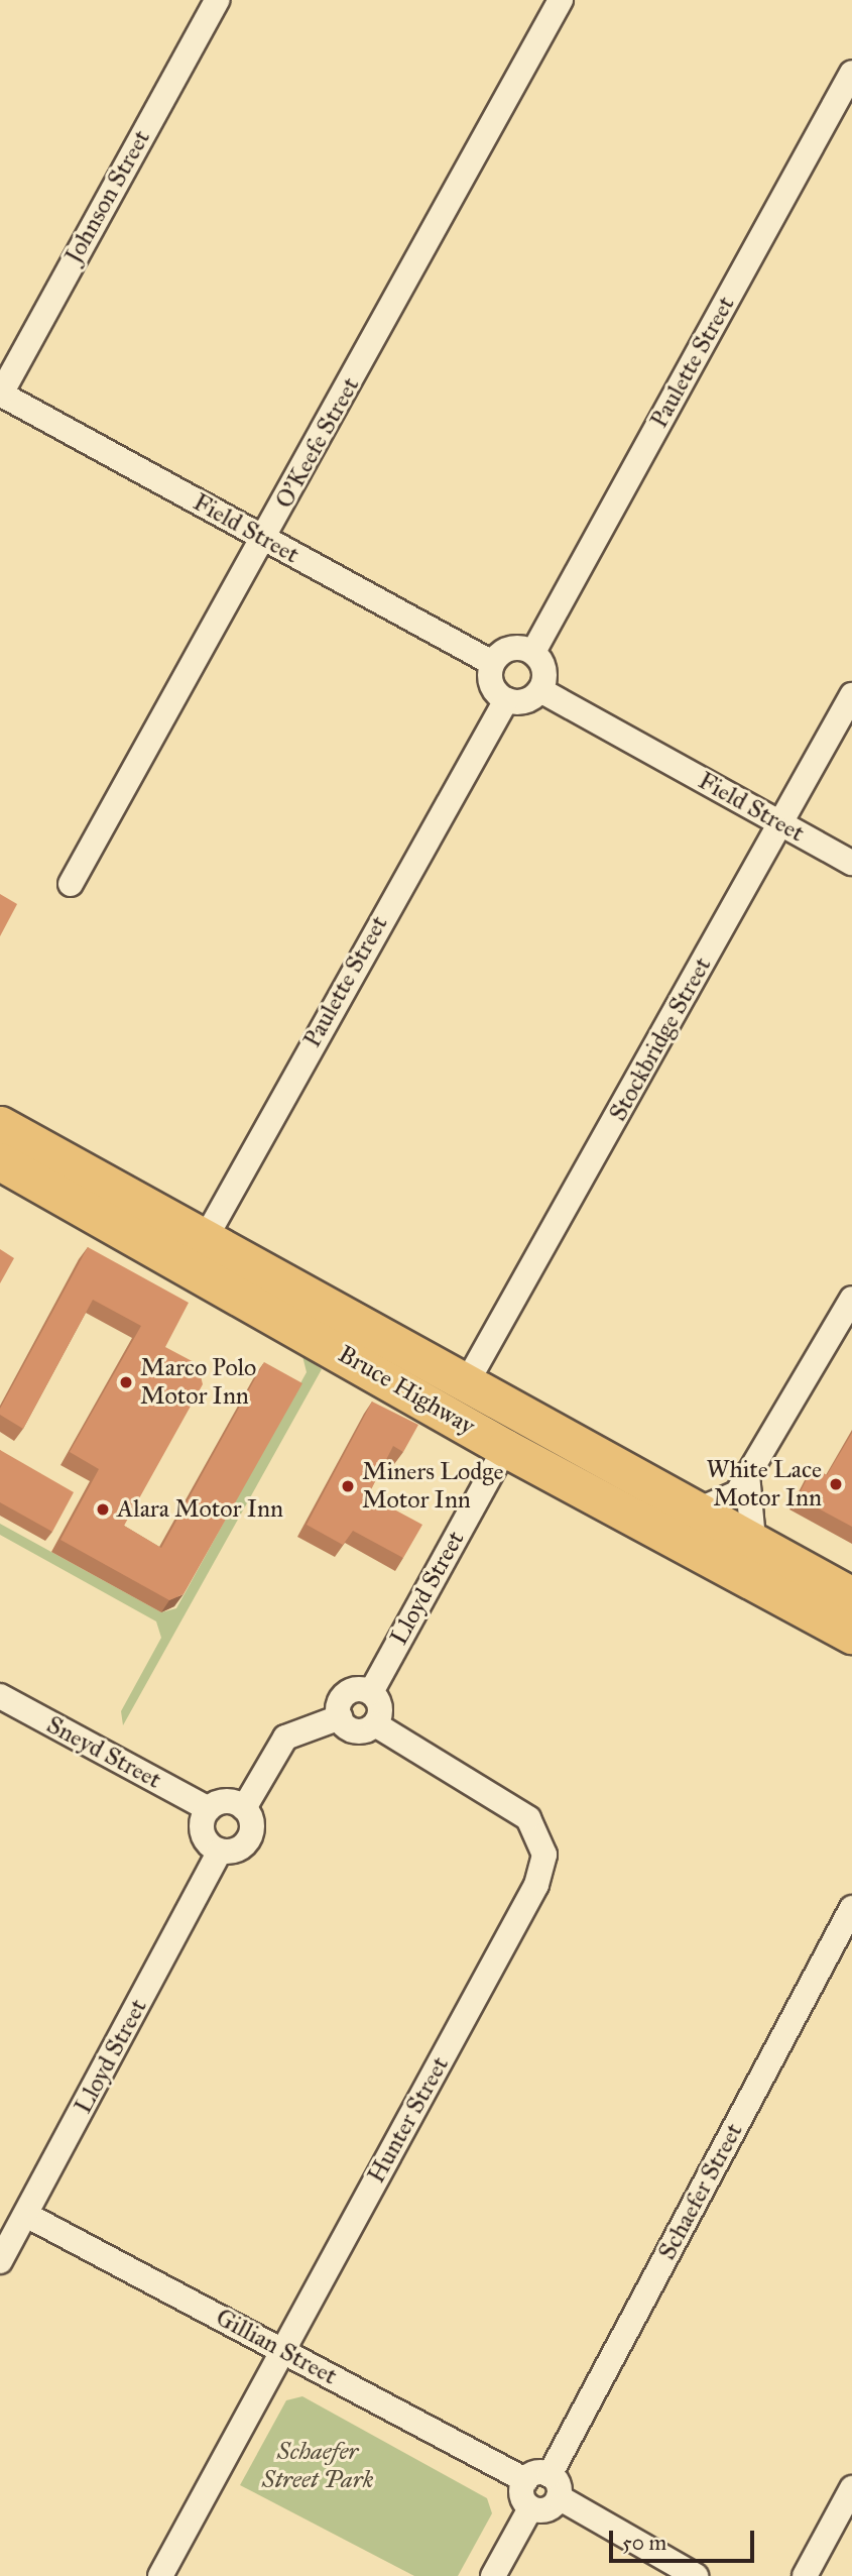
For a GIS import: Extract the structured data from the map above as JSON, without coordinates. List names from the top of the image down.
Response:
{
  "streets": {
    "highway": ["Bruce Highway"],
    "street": [
      "Johnson Street",
      "Paulette Street",
      "O'Keefe Street",
      "Field Street",
      "Stockbridge Street",
      "Lloyd Street",
      "Sneyd Street",
      "Hunter Street",
      "Schaefer Street",
      "Gillian Street"
    ]
  },
  "crossings": [
    ["Johnson Street", "Field Street"],
    ["Paulette Street", "Field Street"],
    ["Paulette Street", "Bruce Highway"],
    ["O'Keefe Street", "Field Street"],
    ["Field Street", "Stockbridge Street"],
    ["Stockbridge Street", "Bruce Highway"],
    ["Bruce Highway", "Lloyd Street"],
    ["Lloyd Street", "Sneyd Street"],
    ["Lloyd Street", "Hunter Street"],
    ["Lloyd Street", "Gillian Street"],
    ["Hunter Street", "Gillian Street"],
    ["Schaefer Street", "Gillian Street"]
  ],
  "parks": ["Schaefer Street Park"],
  "places": [
    "Marco Polo Motor Inn",
    "White Lace Motor Inn",
    "Miners Lodge Motor Inn",
    "Alara Motor Inn"
  ],
  "scale_bar": "50 m"
}
